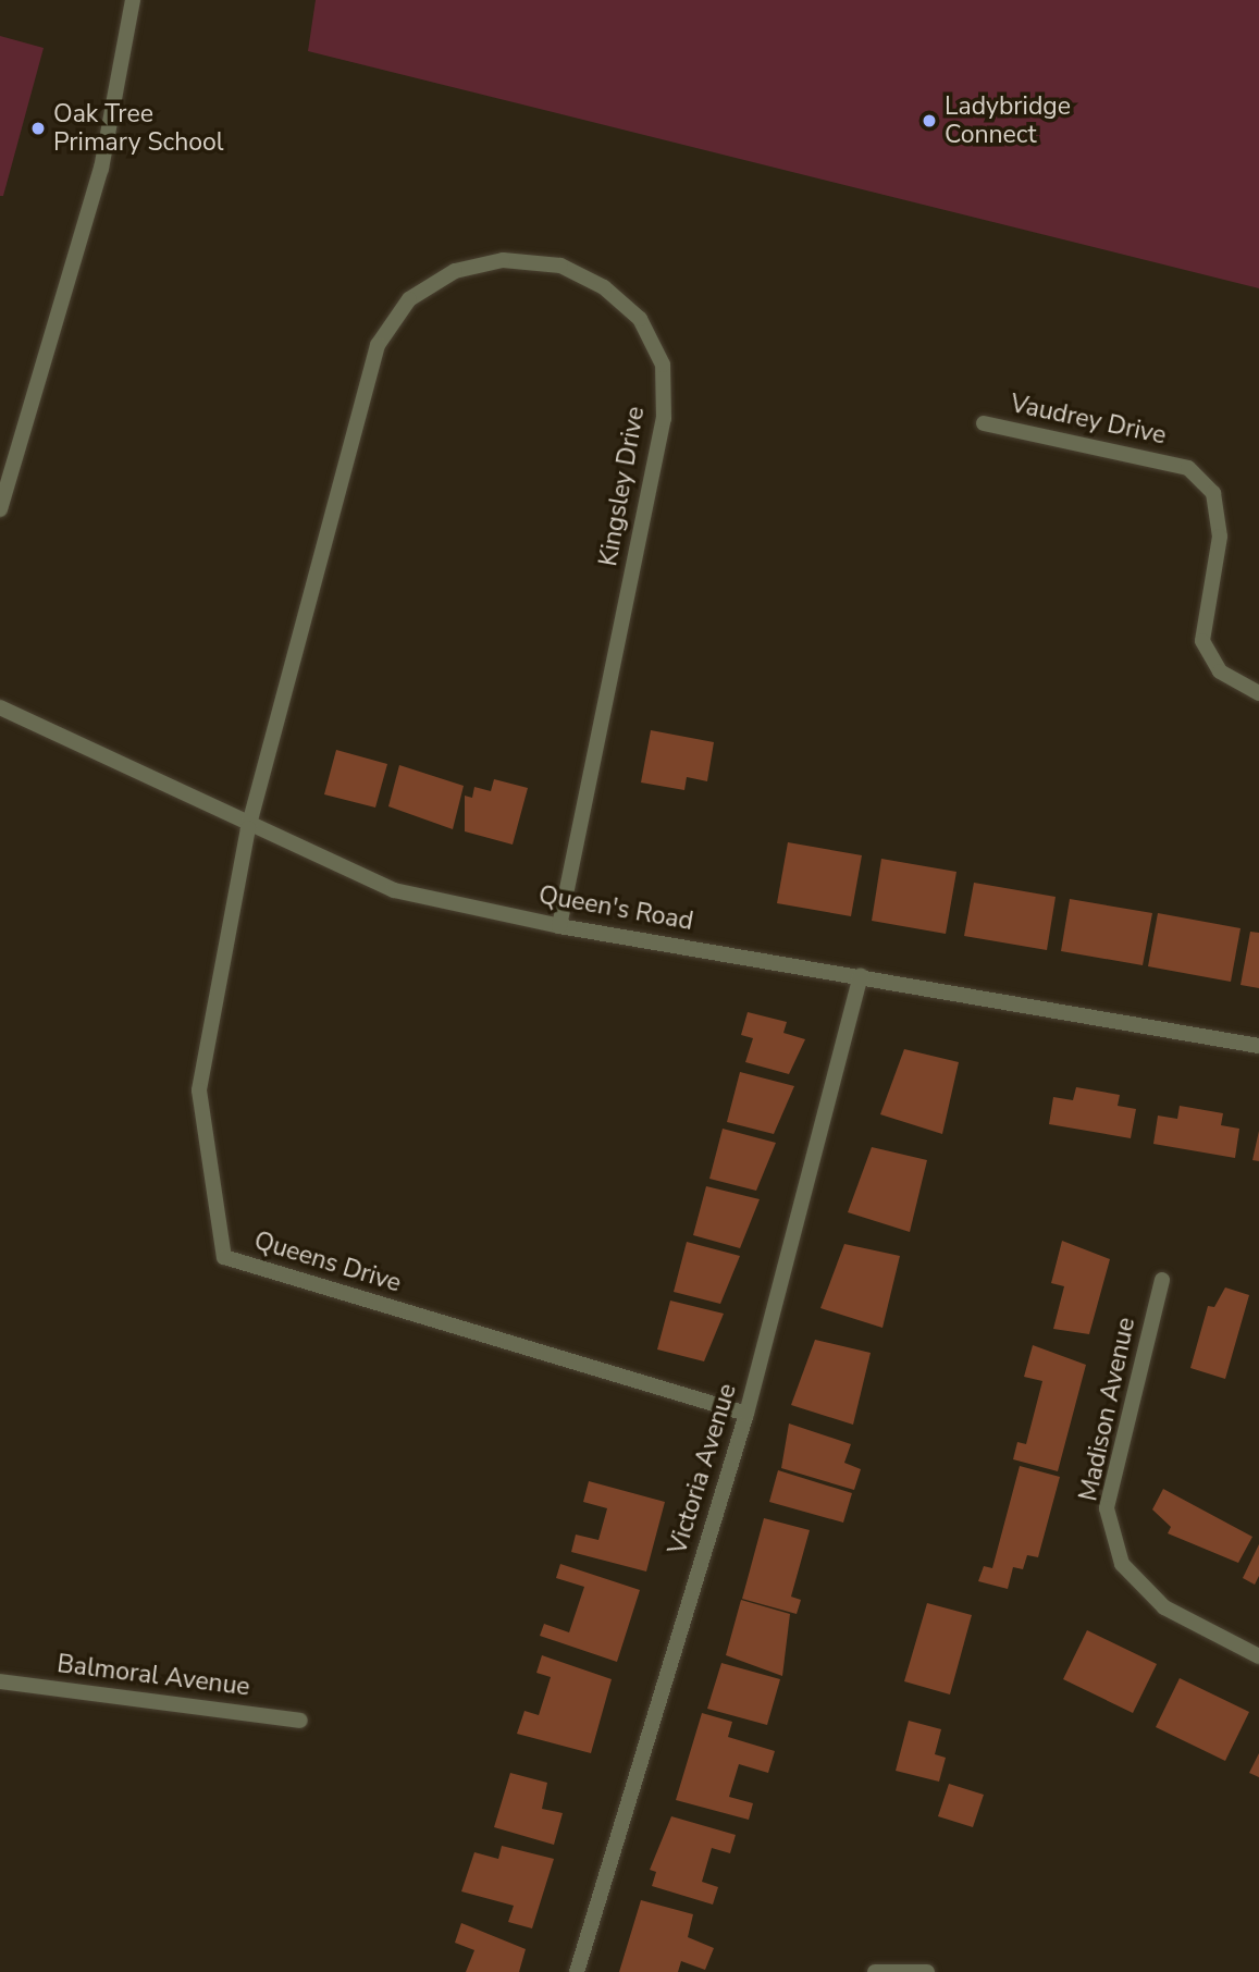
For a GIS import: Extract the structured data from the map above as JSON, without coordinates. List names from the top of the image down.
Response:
{
  "streets": {
    "street": [
      "Vaudrey Drive",
      "Kingsley Drive",
      "Queen's Road",
      "Queens Drive",
      "Madison Avenue",
      "Victoria Avenue",
      "Balmoral Avenue"
    ]
  },
  "crossings": [
    ["Kingsley Drive", "Queen's Road"],
    ["Kingsley Drive", "Queens Drive"],
    ["Queen's Road", "Queens Drive"],
    ["Queen's Road", "Victoria Avenue"],
    ["Queens Drive", "Victoria Avenue"]
  ],
  "places": ["Ladybridge Connect", "Oak Tree Primary School"]
}
